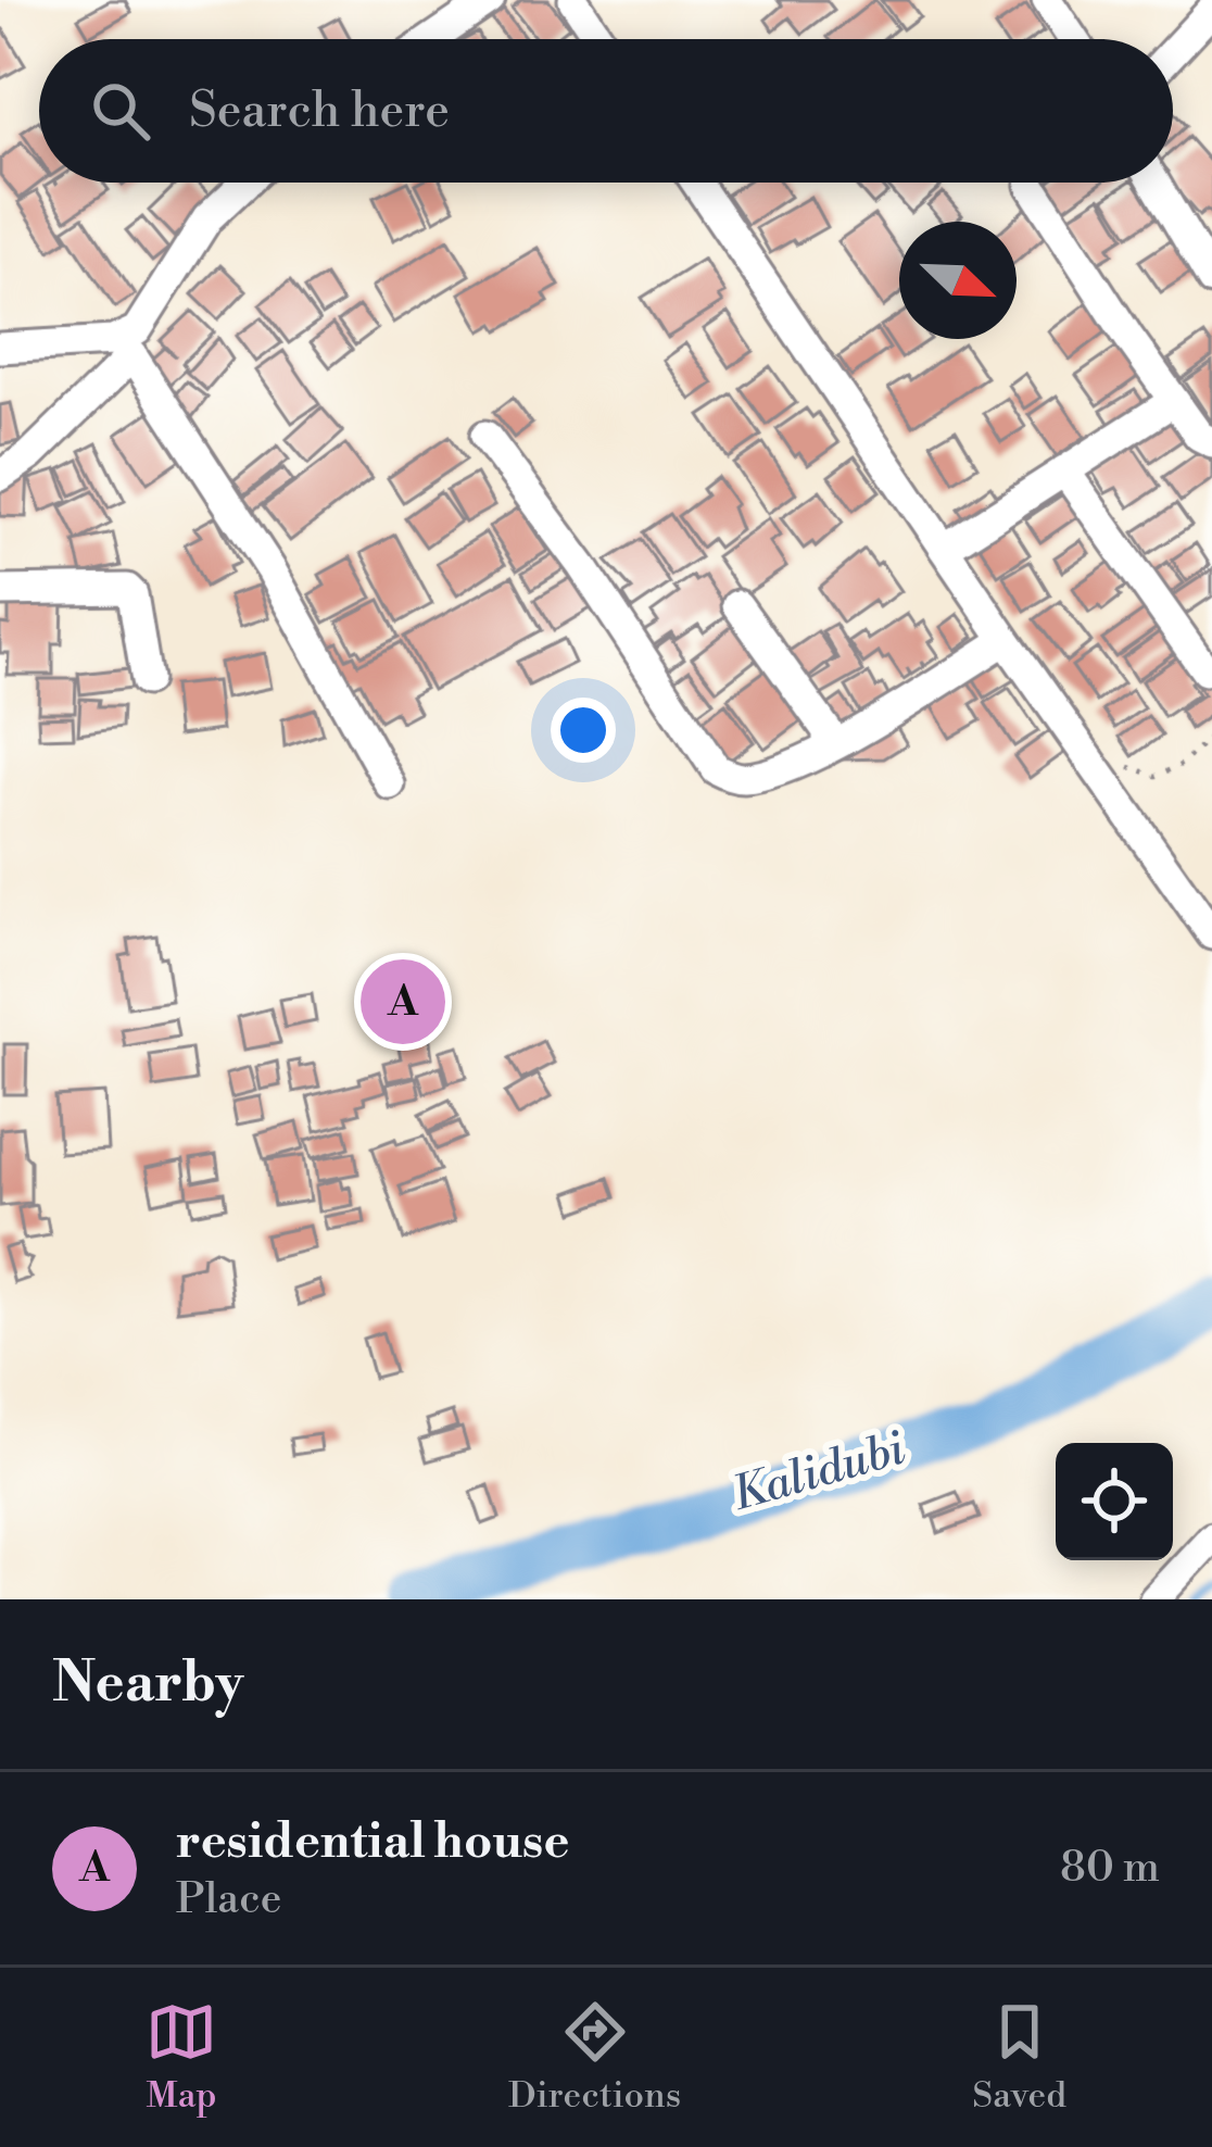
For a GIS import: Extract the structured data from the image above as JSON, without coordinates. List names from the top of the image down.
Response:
{
  "water": ["Kalidubi"],
  "north": "bottom right",
  "page": {
    "search": "Search here",
    "pins": "A",
    "heading": "Nearby",
    "list": [
      {
        "mark": "A",
        "name": "residential house",
        "note": "Place",
        "value": "80 m"
      }
    ],
    "nav": ["Map", "Directions", "Saved"]
  }
}
